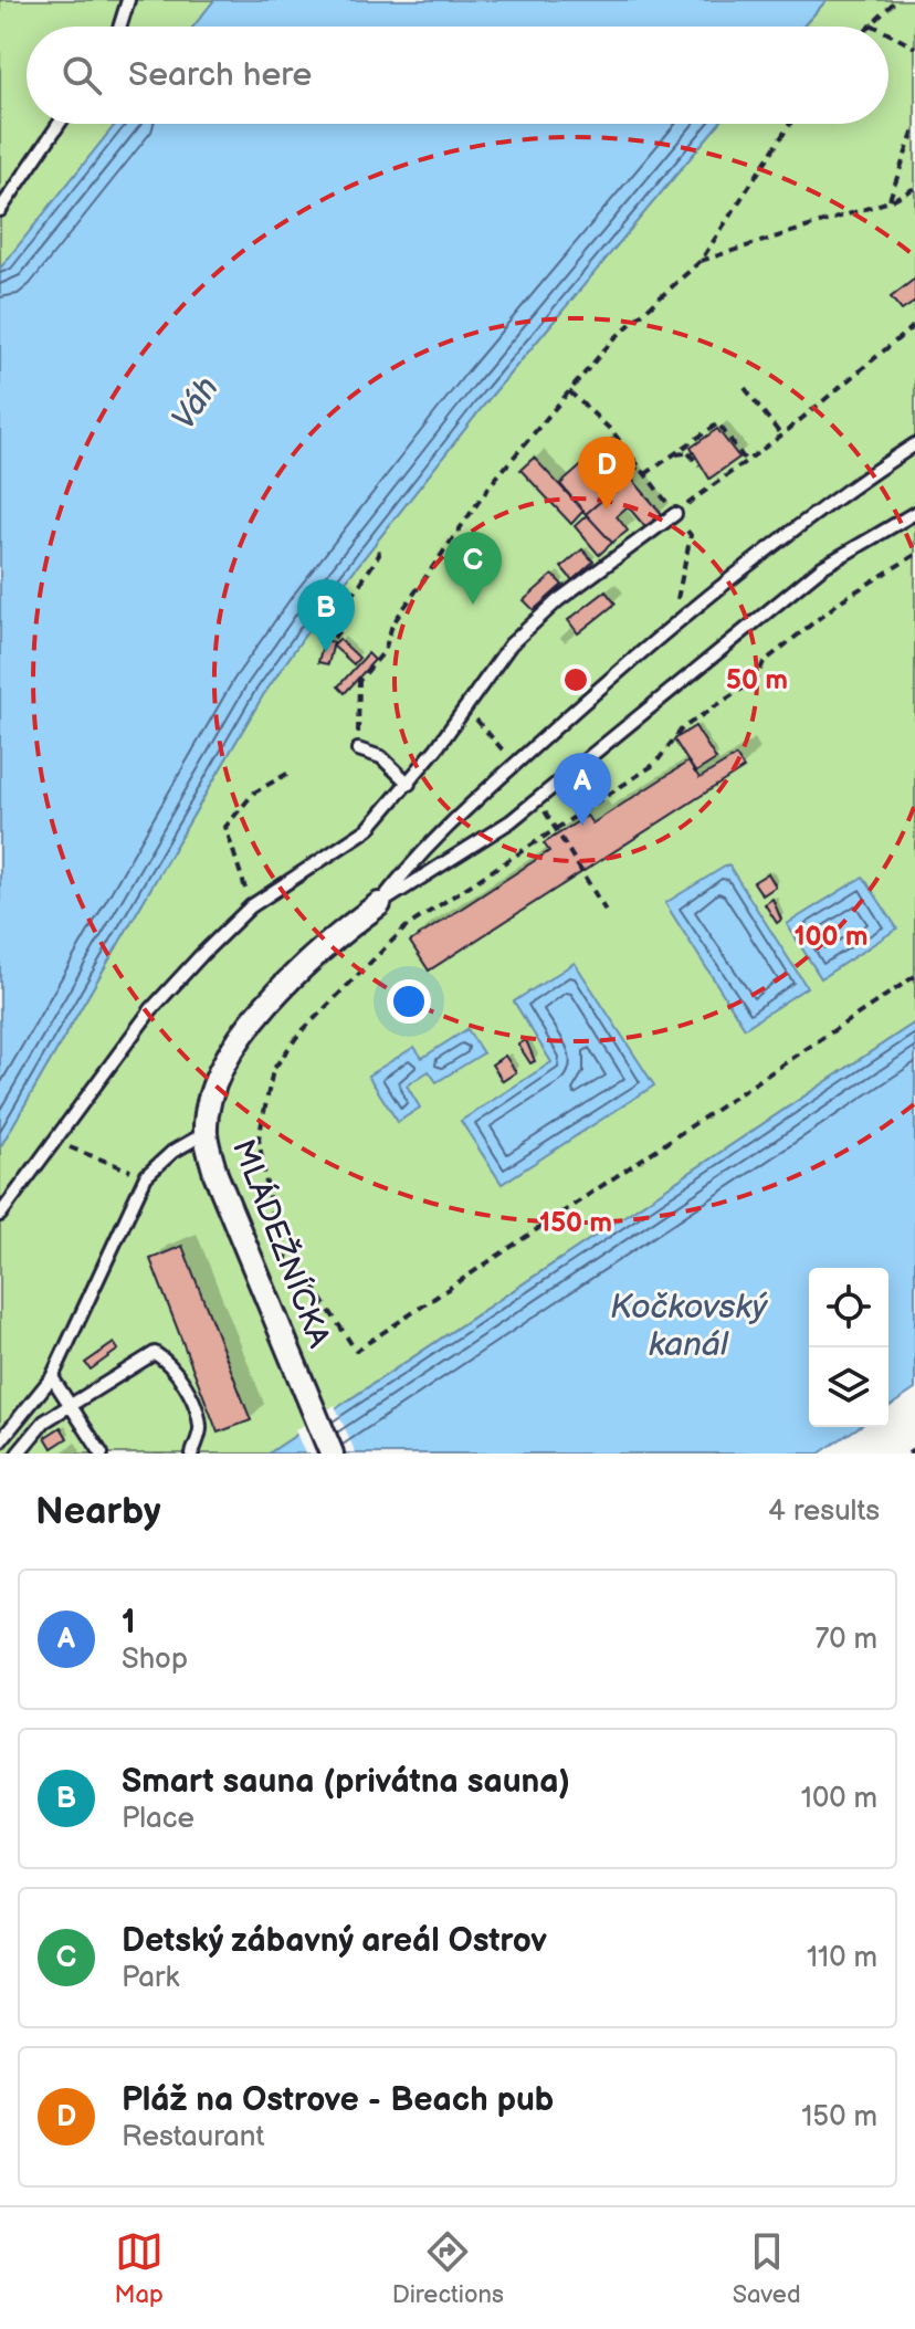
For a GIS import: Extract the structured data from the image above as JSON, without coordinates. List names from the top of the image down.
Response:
{
  "streets": {
    "street": ["MLÁDEŽNÍCKA"]
  },
  "water": ["Váh", "Kočkovský kanál"],
  "page": {
    "search": "Search here",
    "pins": [
      "D",
      "C",
      "B",
      "A"
    ],
    "heading": ["Nearby", "4 results"],
    "list": [
      {
        "mark": "A",
        "name": "1",
        "note": "Shop",
        "value": "70 m"
      },
      {
        "mark": "B",
        "name": "Smart sauna (privátna sauna)",
        "note": "Place",
        "value": "100 m"
      },
      {
        "mark": "C",
        "name": "Detský zábavný areál Ostrov",
        "note": "Park",
        "value": "110 m"
      },
      {
        "mark": "D",
        "name": "Pláž na Ostrove - Beach pub",
        "note": "Restaurant",
        "value": "150 m"
      }
    ],
    "nav": ["Map", "Directions", "Saved"]
  },
  "rings": ["50 m", "100 m", "150 m"]
}
